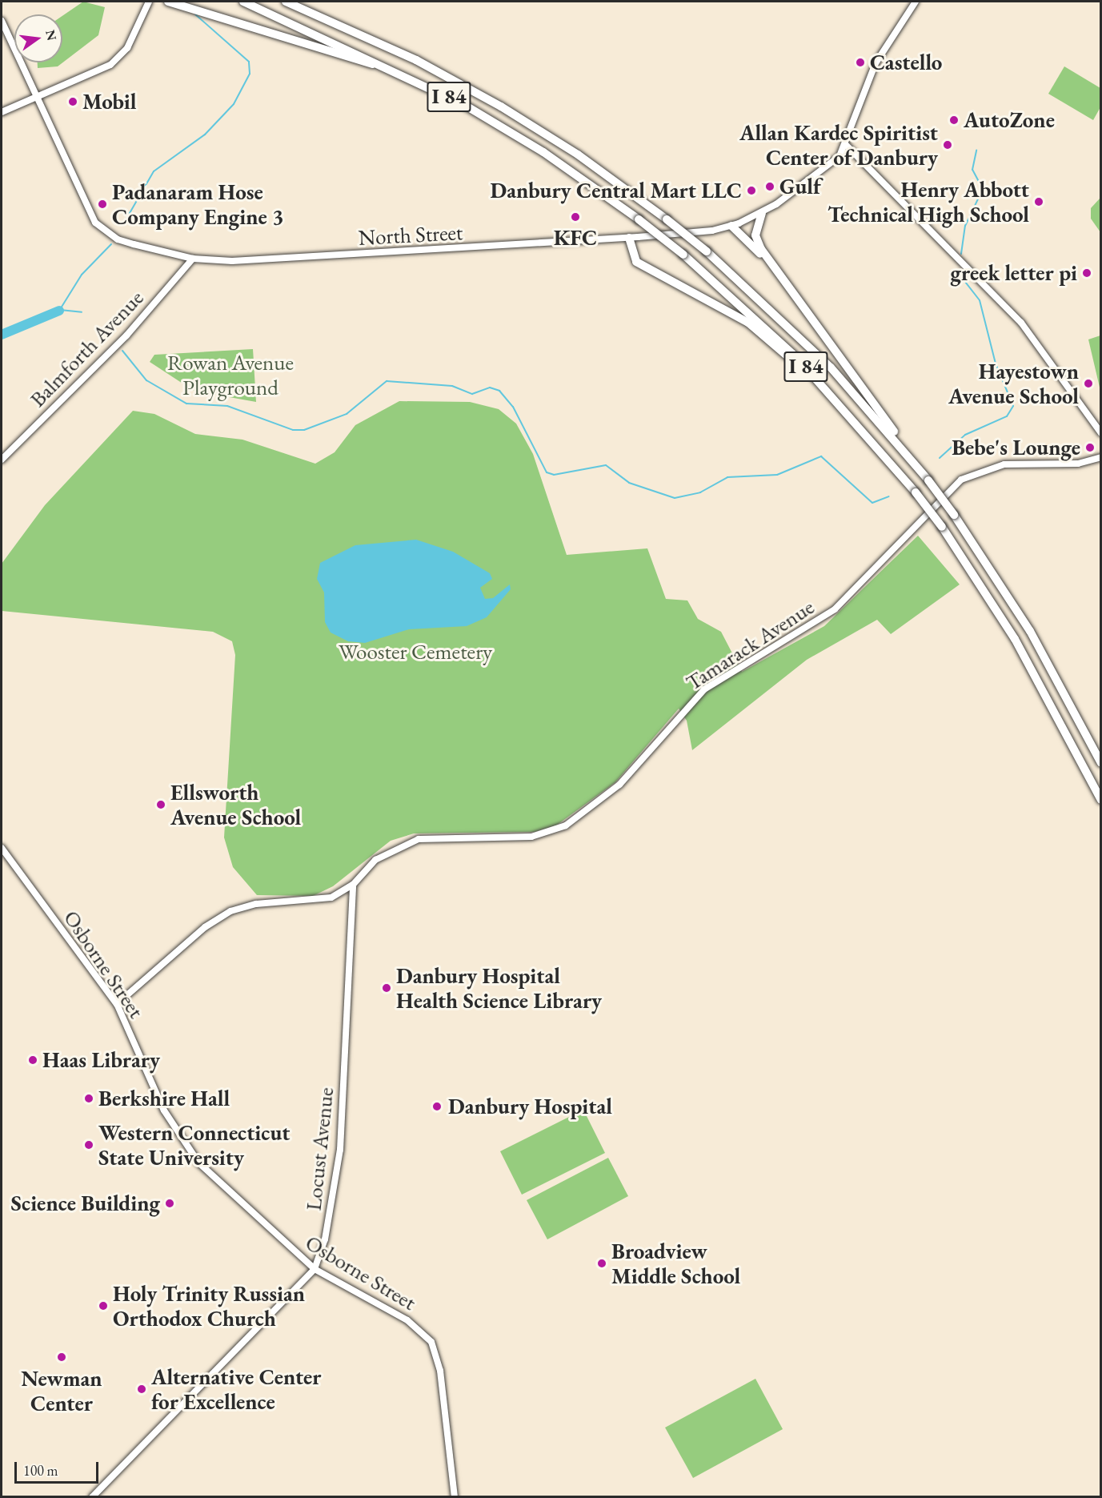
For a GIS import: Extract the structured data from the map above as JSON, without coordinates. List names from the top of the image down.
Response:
{
  "streets": {
    "highway": ["I 84"],
    "street": [
      "North Street",
      "Balmforth Avenue",
      "Tamarack Avenue",
      "Osborne Street",
      "Locust Avenue"
    ]
  },
  "crossings": [
    ["North Street", "Balmforth Avenue"],
    ["Tamarack Avenue", "Locust Avenue"],
    ["Osborne Street", "Locust Avenue"]
  ],
  "parks": ["Rowan Avenue Playground", "Wooster Cemetery"],
  "places": [
    "Castello",
    "Mobil",
    "AutoZone",
    "Allan Kardec Spiritist Center of Danbury",
    "Gulf",
    "Danbury Central Mart LLC",
    "Henry Abbott Technical High School",
    "Padanaram Hose Company Engine 3",
    "KFC",
    "greek letter pi",
    "Hayestown Avenue School",
    "Bebe's Lounge",
    "Ellsworth Avenue School",
    "Danbury Hospital Health Science Library",
    "Haas Library",
    "Berkshire Hall",
    "Danbury Hospital",
    "Western Connecticut State University",
    "Science Building",
    "Broadview Middle School",
    "Holy Trinity Russian Orthodox Church",
    "Newman Center",
    "Alternative Center for Excellence"
  ],
  "scale_bar": "100 m",
  "north": "right"
}
